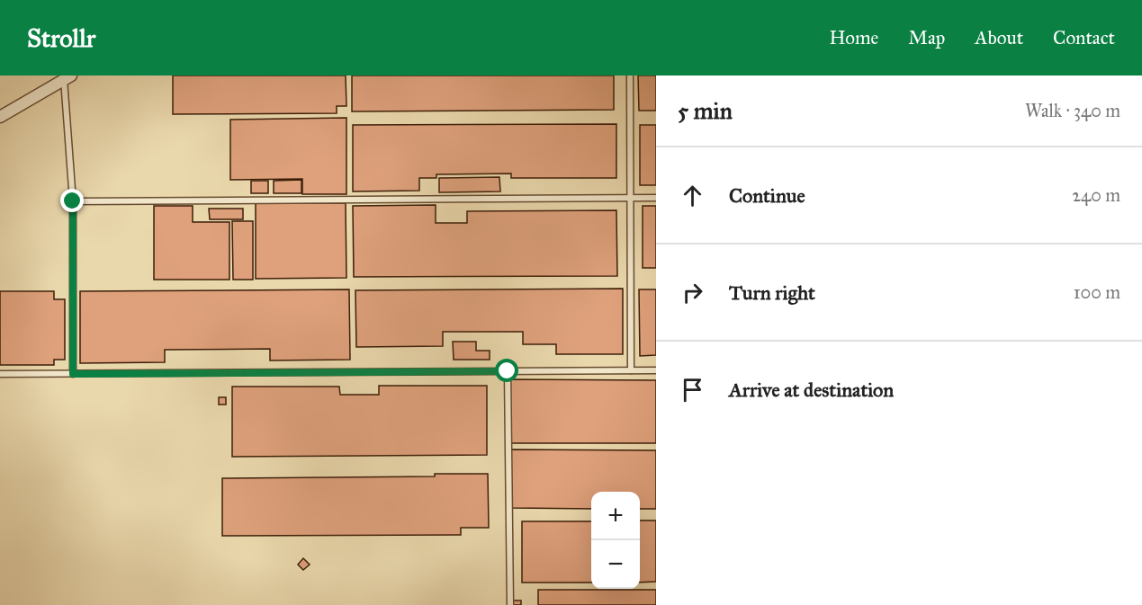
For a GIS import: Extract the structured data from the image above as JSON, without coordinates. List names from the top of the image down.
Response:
{
  "page": {
    "header": "Strollr",
    "nav": [
      "Home",
      "Map",
      "About",
      "Contact"
    ],
    "heading": ["5 min", "Walk · 340 m"],
    "list": [
      ["Continue", "240 m"],
      ["Turn right", "100 m"],
      "Arrive at destination"
    ],
    "map_buttons": ["+", "−"]
  }
}
